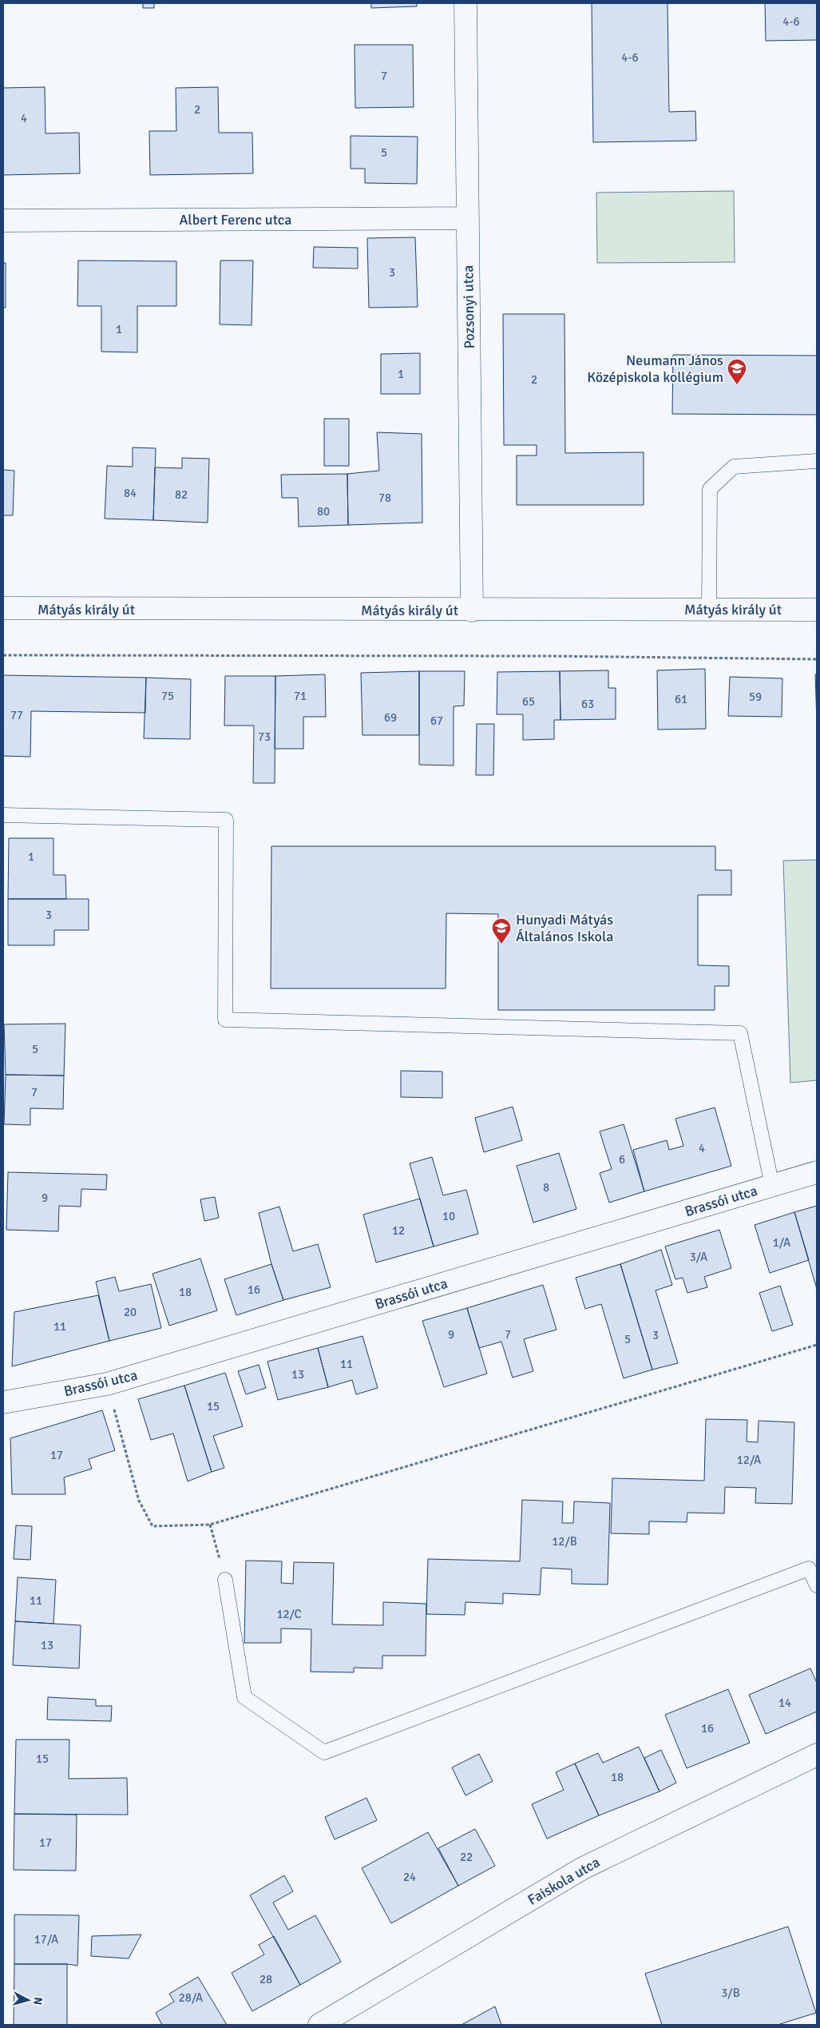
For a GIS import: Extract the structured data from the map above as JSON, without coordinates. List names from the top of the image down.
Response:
{
  "streets": {
    "street": [
      "Albert Ferenc utca",
      "Pozsonyi utca",
      "Mátyás király út",
      "Brassói utca",
      "Faiskola utca"
    ]
  },
  "crossings": [
    ["Albert Ferenc utca", "Pozsonyi utca"],
    ["Pozsonyi utca", "Mátyás király út"]
  ],
  "places": {
    "school or university": ["Neumann János Középiskola kollégium", "Hunyadi Mátyás Általános Iskola"]
  },
  "house_numbers": [
    "4-6",
    "4-6",
    "7",
    "2",
    "4",
    "5",
    "3",
    "1",
    "1",
    "2",
    "84",
    "82",
    "78",
    "80",
    "75",
    "71",
    "59",
    "61",
    "65",
    "63",
    "77",
    "69",
    "67",
    "73",
    "1",
    "3",
    "5",
    "7",
    "4",
    "6",
    "8",
    "9",
    "10",
    "12",
    "1/A",
    "3/A",
    "16",
    "18",
    "20",
    "11",
    "9",
    "7",
    "3",
    "5",
    "11",
    "13",
    "15",
    "17",
    "12/A",
    "12/B",
    "11",
    "12/C",
    "13",
    "14",
    "16",
    "15",
    "18",
    "17",
    "22",
    "24",
    "17/A",
    "28",
    "3/B",
    "28/A"
  ],
  "north": "right"
}
